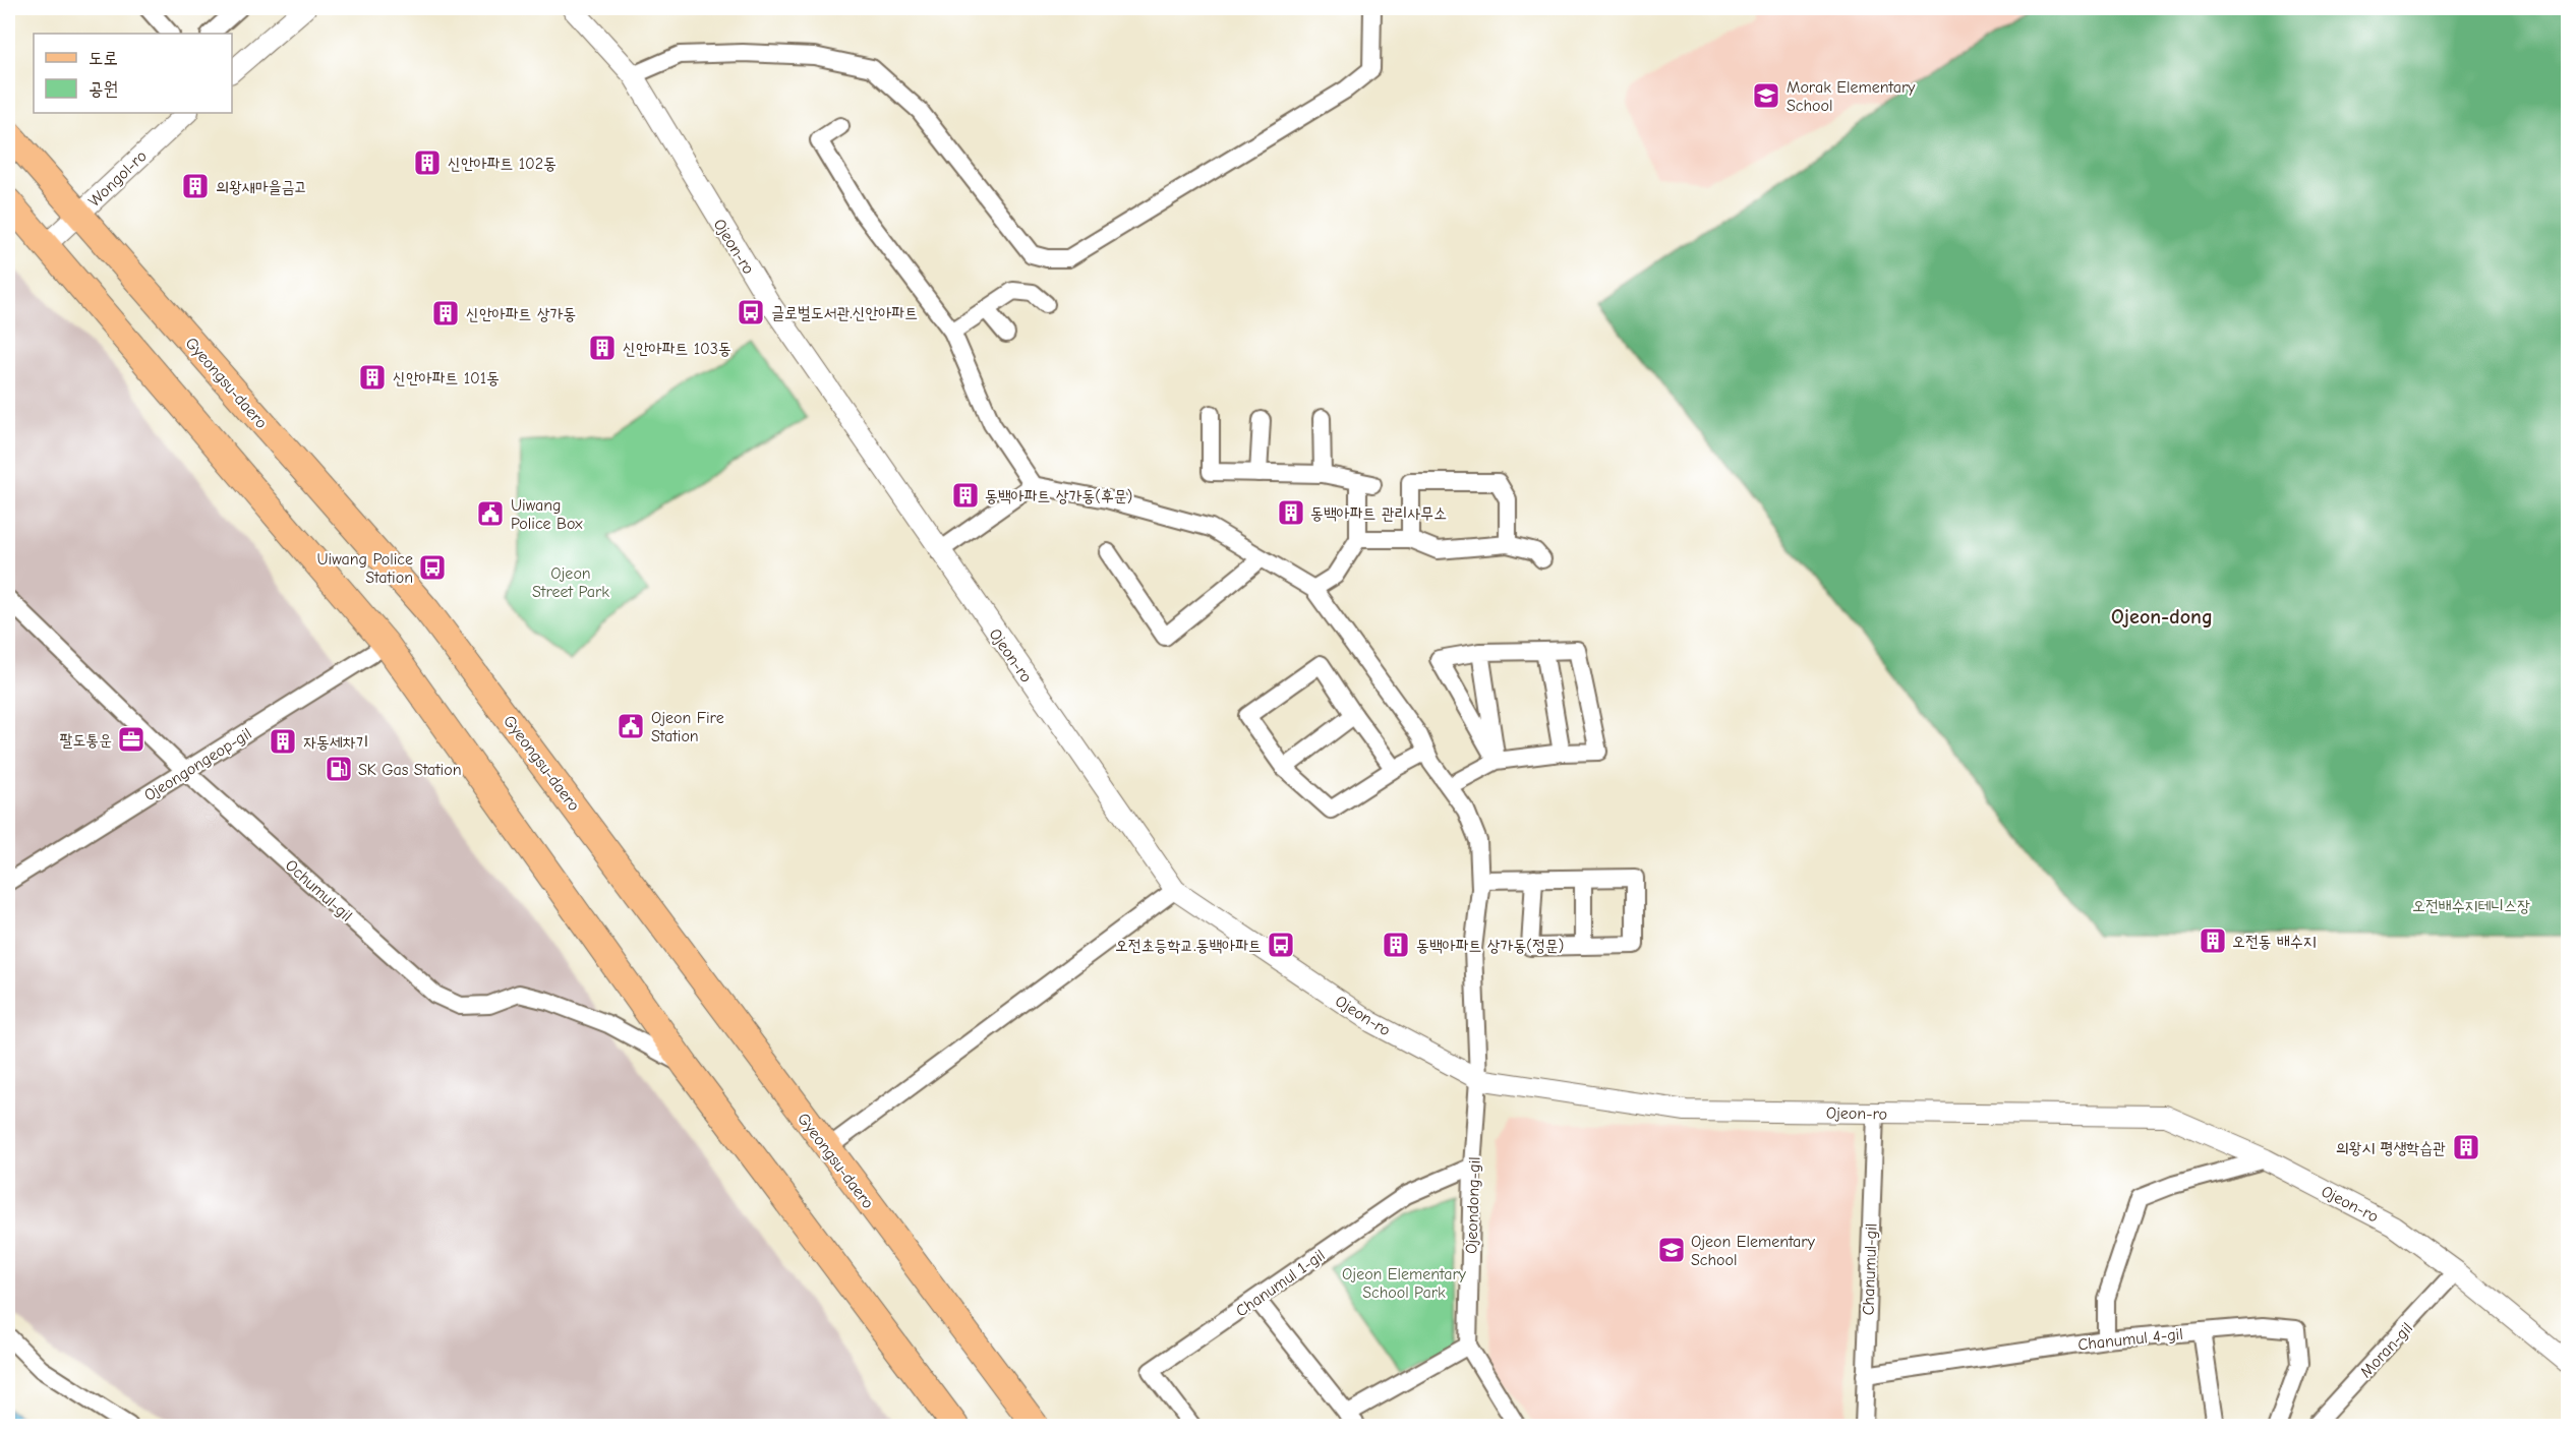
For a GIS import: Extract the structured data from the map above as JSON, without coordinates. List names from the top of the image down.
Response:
{
  "streets": {
    "main road": ["Gyeongsu-daero"],
    "street": [
      "Wongol-ro",
      "Ojeon-ro",
      "Ojeongongeop-gil",
      "Ochumul-gil",
      "Ojeondong-gil",
      "Chanumul-gil",
      "Chanumul 1-gil",
      "Chanumul 4-gil",
      "Moran-gil"
    ]
  },
  "crossings": [
    ["Wongol-ro", "Gyeongsu-daero"],
    ["Ojeon-ro", "Ojeondong-gil"],
    ["Ojeon-ro", "Chanumul-gil"],
    ["Ojeon-ro", "Moran-gil"],
    ["Ojeongongeop-gil", "Ochumul-gil"],
    ["Ojeondong-gil", "Chanumul 1-gil"],
    ["Chanumul-gil", "Chanumul 4-gil"]
  ],
  "districts": ["Ojeon-dong"],
  "parks": ["Ojeon Street Park", "오전배수지테니스장", "Ojeon Elementary School Park"],
  "places": {
    "school or university": ["Morak Elementary School", "Ojeon Elementary School"],
    "building": [
      "신안아파트 102동",
      "의왕새마을금고",
      "신안아파트 상가동",
      "신안아파트 103동",
      "신안아파트 101동",
      "동백아파트 상가동(후문)",
      "동백아파트 관리사무소",
      "자동세차기",
      "오전동 배수지",
      "동백아파트 상가동(정문)",
      "의왕시 평생학습관"
    ],
    "bus stop": ["글로벌도서관.신안아파트", "Uiwang Police Station", "오전초등학교.동백아파트"],
    "public building": ["Uiwang Police Box", "Ojeon Fire Station"],
    "office": ["팔도통운"],
    "fuel station": ["SK Gas Station"]
  },
  "legend": ["도로", "공원"]
}
